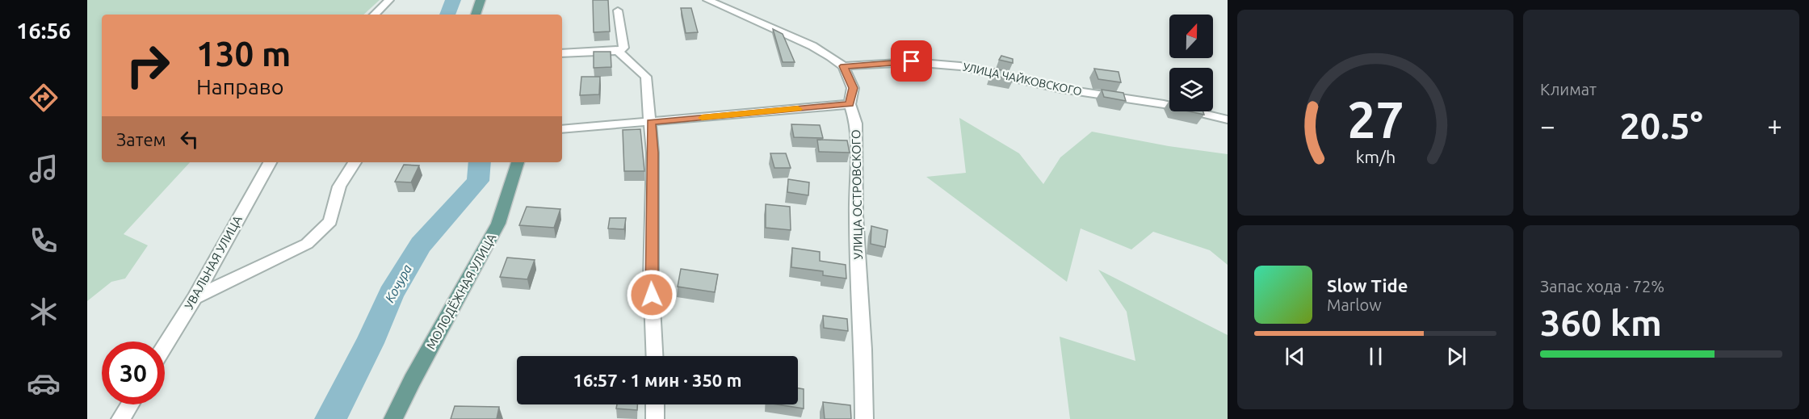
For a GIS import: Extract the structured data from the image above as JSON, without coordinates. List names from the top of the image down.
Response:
{
  "streets": {
    "main road": ["МОЛОДЁЖНАЯ УЛИЦА"],
    "street": ["УЛИЦА ЧАЙКОВСКОГО", "УЛИЦА ОСТРОВСКОГО", "УВАЛЬНАЯ УЛИЦА"]
  },
  "crossings": [
    ["УЛИЦА ЧАЙКОВСКОГО", "УЛИЦА ОСТРОВСКОГО"]
  ],
  "water": ["Кочура"],
  "north": "top",
  "page": {
    "tabs": "16:56",
    "tile": [
      "Климат",
      ["Запас хода · 72%", "360 km"]
    ],
    "turn": ["130 m", "Направо"],
    "heat": ["−", "20.5°", "+"],
    "then": "Затем",
    "song": ["Slow Tide", "Marlow"],
    "limit": "30",
    "trip": "16:57 · 1 мин · 350 m",
    "gauge": ["27", "km/h"]
  }
}
